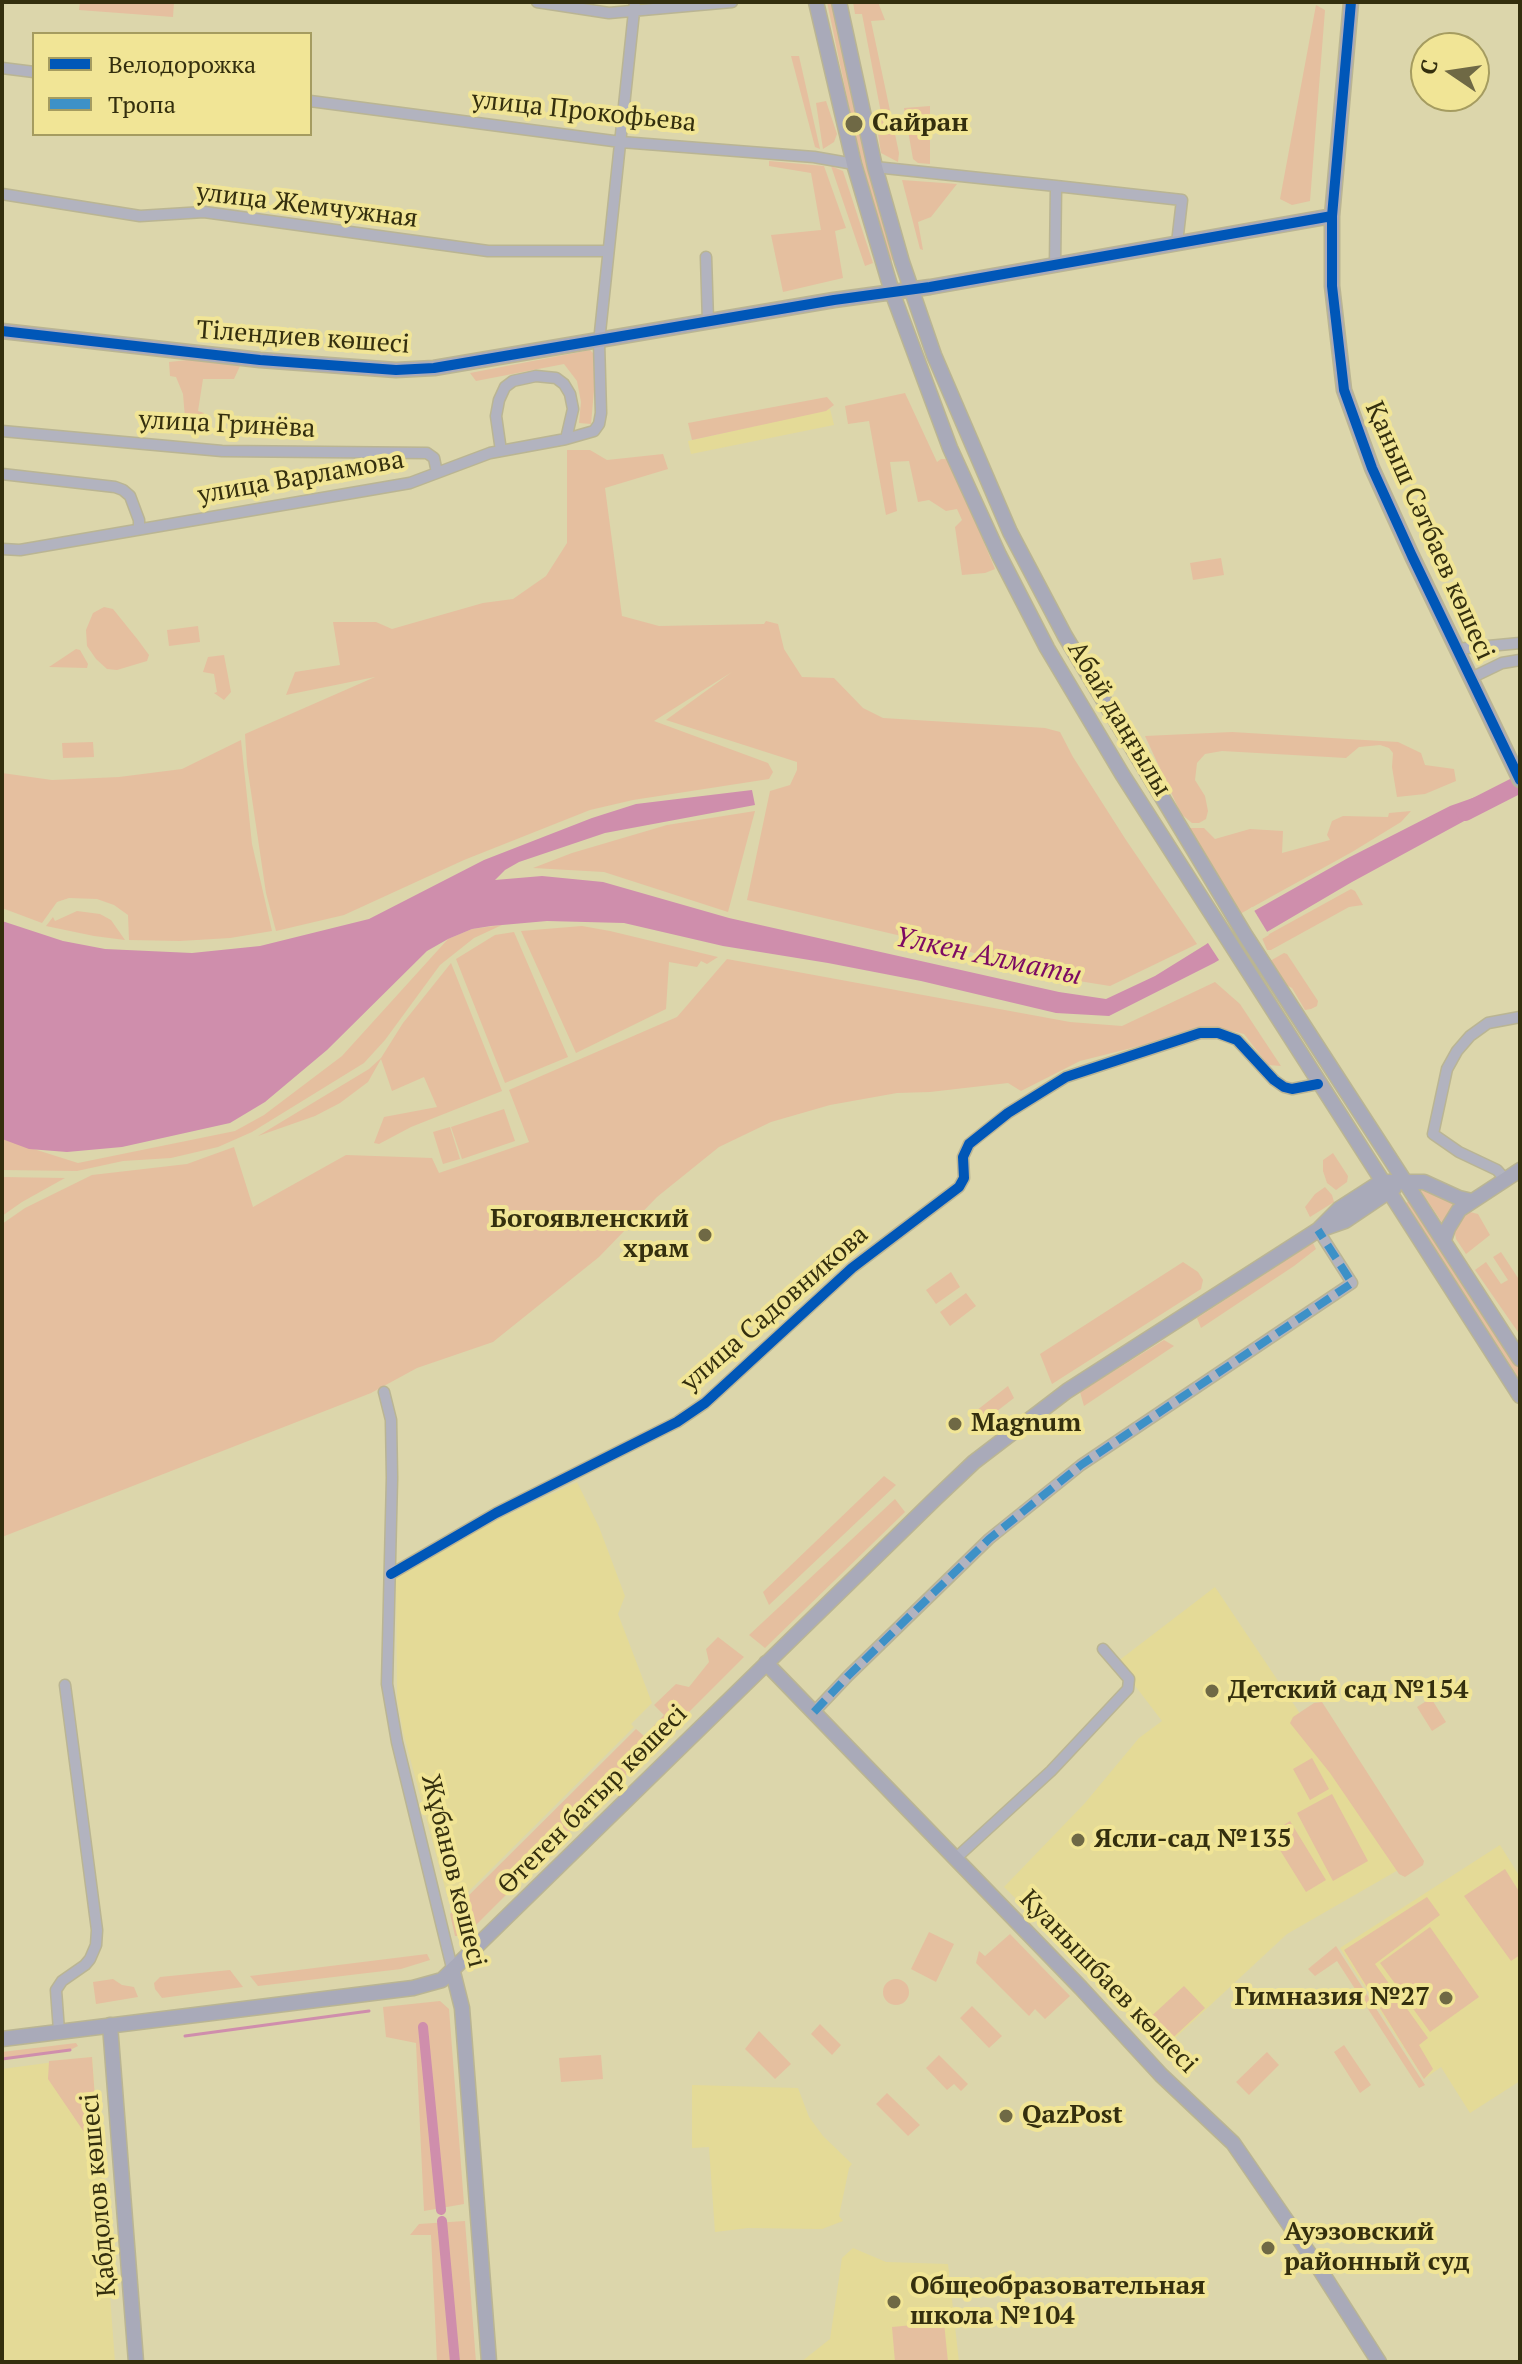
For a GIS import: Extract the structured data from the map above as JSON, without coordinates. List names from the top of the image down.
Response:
{
  "streets": {
    "main road": [
      "Тілендиев көшесі",
      "Қаныш Сәтбаев көшесі",
      "Абай даңғылы",
      "Өтеген батыр көшесі",
      "Жұбанов көшесі",
      "Қуанышбаев көшесі",
      "Қабдолов көшесі"
    ],
    "street": [
      "улица Прокофьева",
      "улица Жемчужная",
      "улица Гринёва",
      "улица Варламова",
      "улица Садовникова"
    ]
  },
  "crossings": [
    ["улица Прокофьева", "Абай даңғылы"],
    ["Тілендиев көшесі", "улица Варламова"],
    ["Тілендиев көшесі", "Абай даңғылы"],
    ["улица Гринёва", "улица Варламова"],
    ["Абай даңғылы", "улица Садовникова"],
    ["улица Садовникова", "Жұбанов көшесі"],
    ["Өтеген батыр көшесі", "Жұбанов көшесі"],
    ["Өтеген батыр көшесі", "Қуанышбаев көшесі"]
  ],
  "water": ["Үлкен Алматы"],
  "places": [
    "Сайран",
    "Богоявленский храм",
    "Magnum",
    "Детский сад №154",
    "Ясли-сад №135",
    "Гимназия №27",
    "QazPost",
    "Ауэзовский районный суд",
    "Общеобразовательная школа №104"
  ],
  "legend": ["Велодорожка", "Тропа"],
  "north": "left"
}
